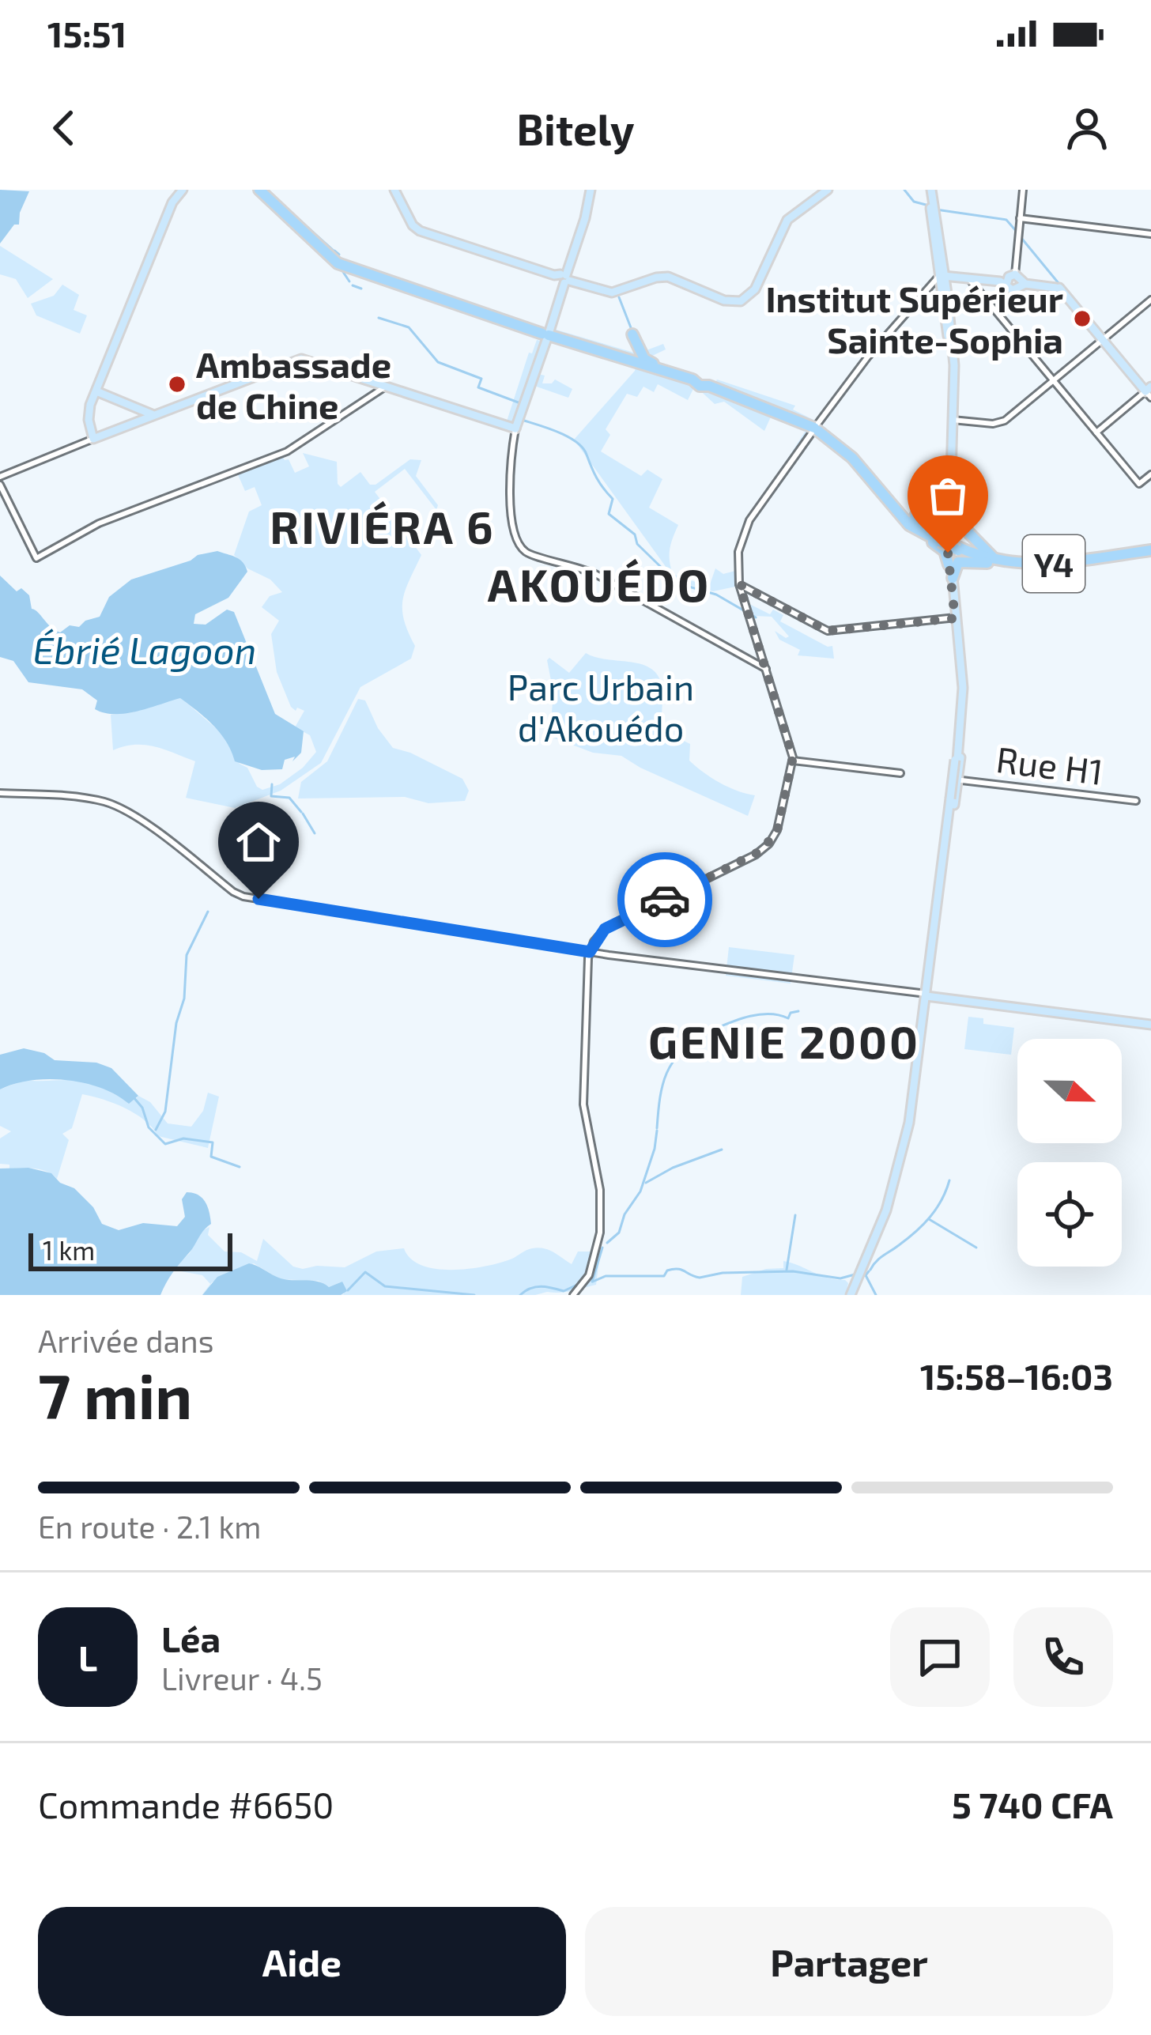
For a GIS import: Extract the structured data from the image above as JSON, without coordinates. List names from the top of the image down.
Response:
{
  "streets": {
    "highway": ["Y4"],
    "street": ["Rue H1"]
  },
  "districts": ["RIVIÉRA 6", "AKOUÉDO", "GENIE 2000"],
  "water": ["Ébrié Lagoon"],
  "parks": ["Parc Urbain d'Akouédo"],
  "places": ["Institut Supérieur Sainte-Sophia", "Ambassade de Chine"],
  "scale_bar": "1 km",
  "north": "right",
  "page": {
    "status": "15:51",
    "header": "Bitely",
    "scale": "1 km",
    "heading": ["7 min", "Arrivée dans", "15:58–16:03"],
    "panel": [
      "Léa",
      "Livreur · 4.5",
      "Commande #6650",
      "5 740 CFA"
    ],
    "bar": "En route · 2.1 km",
    "round": "L",
    "buttons": ["Aide", "Partager"]
  }
}
